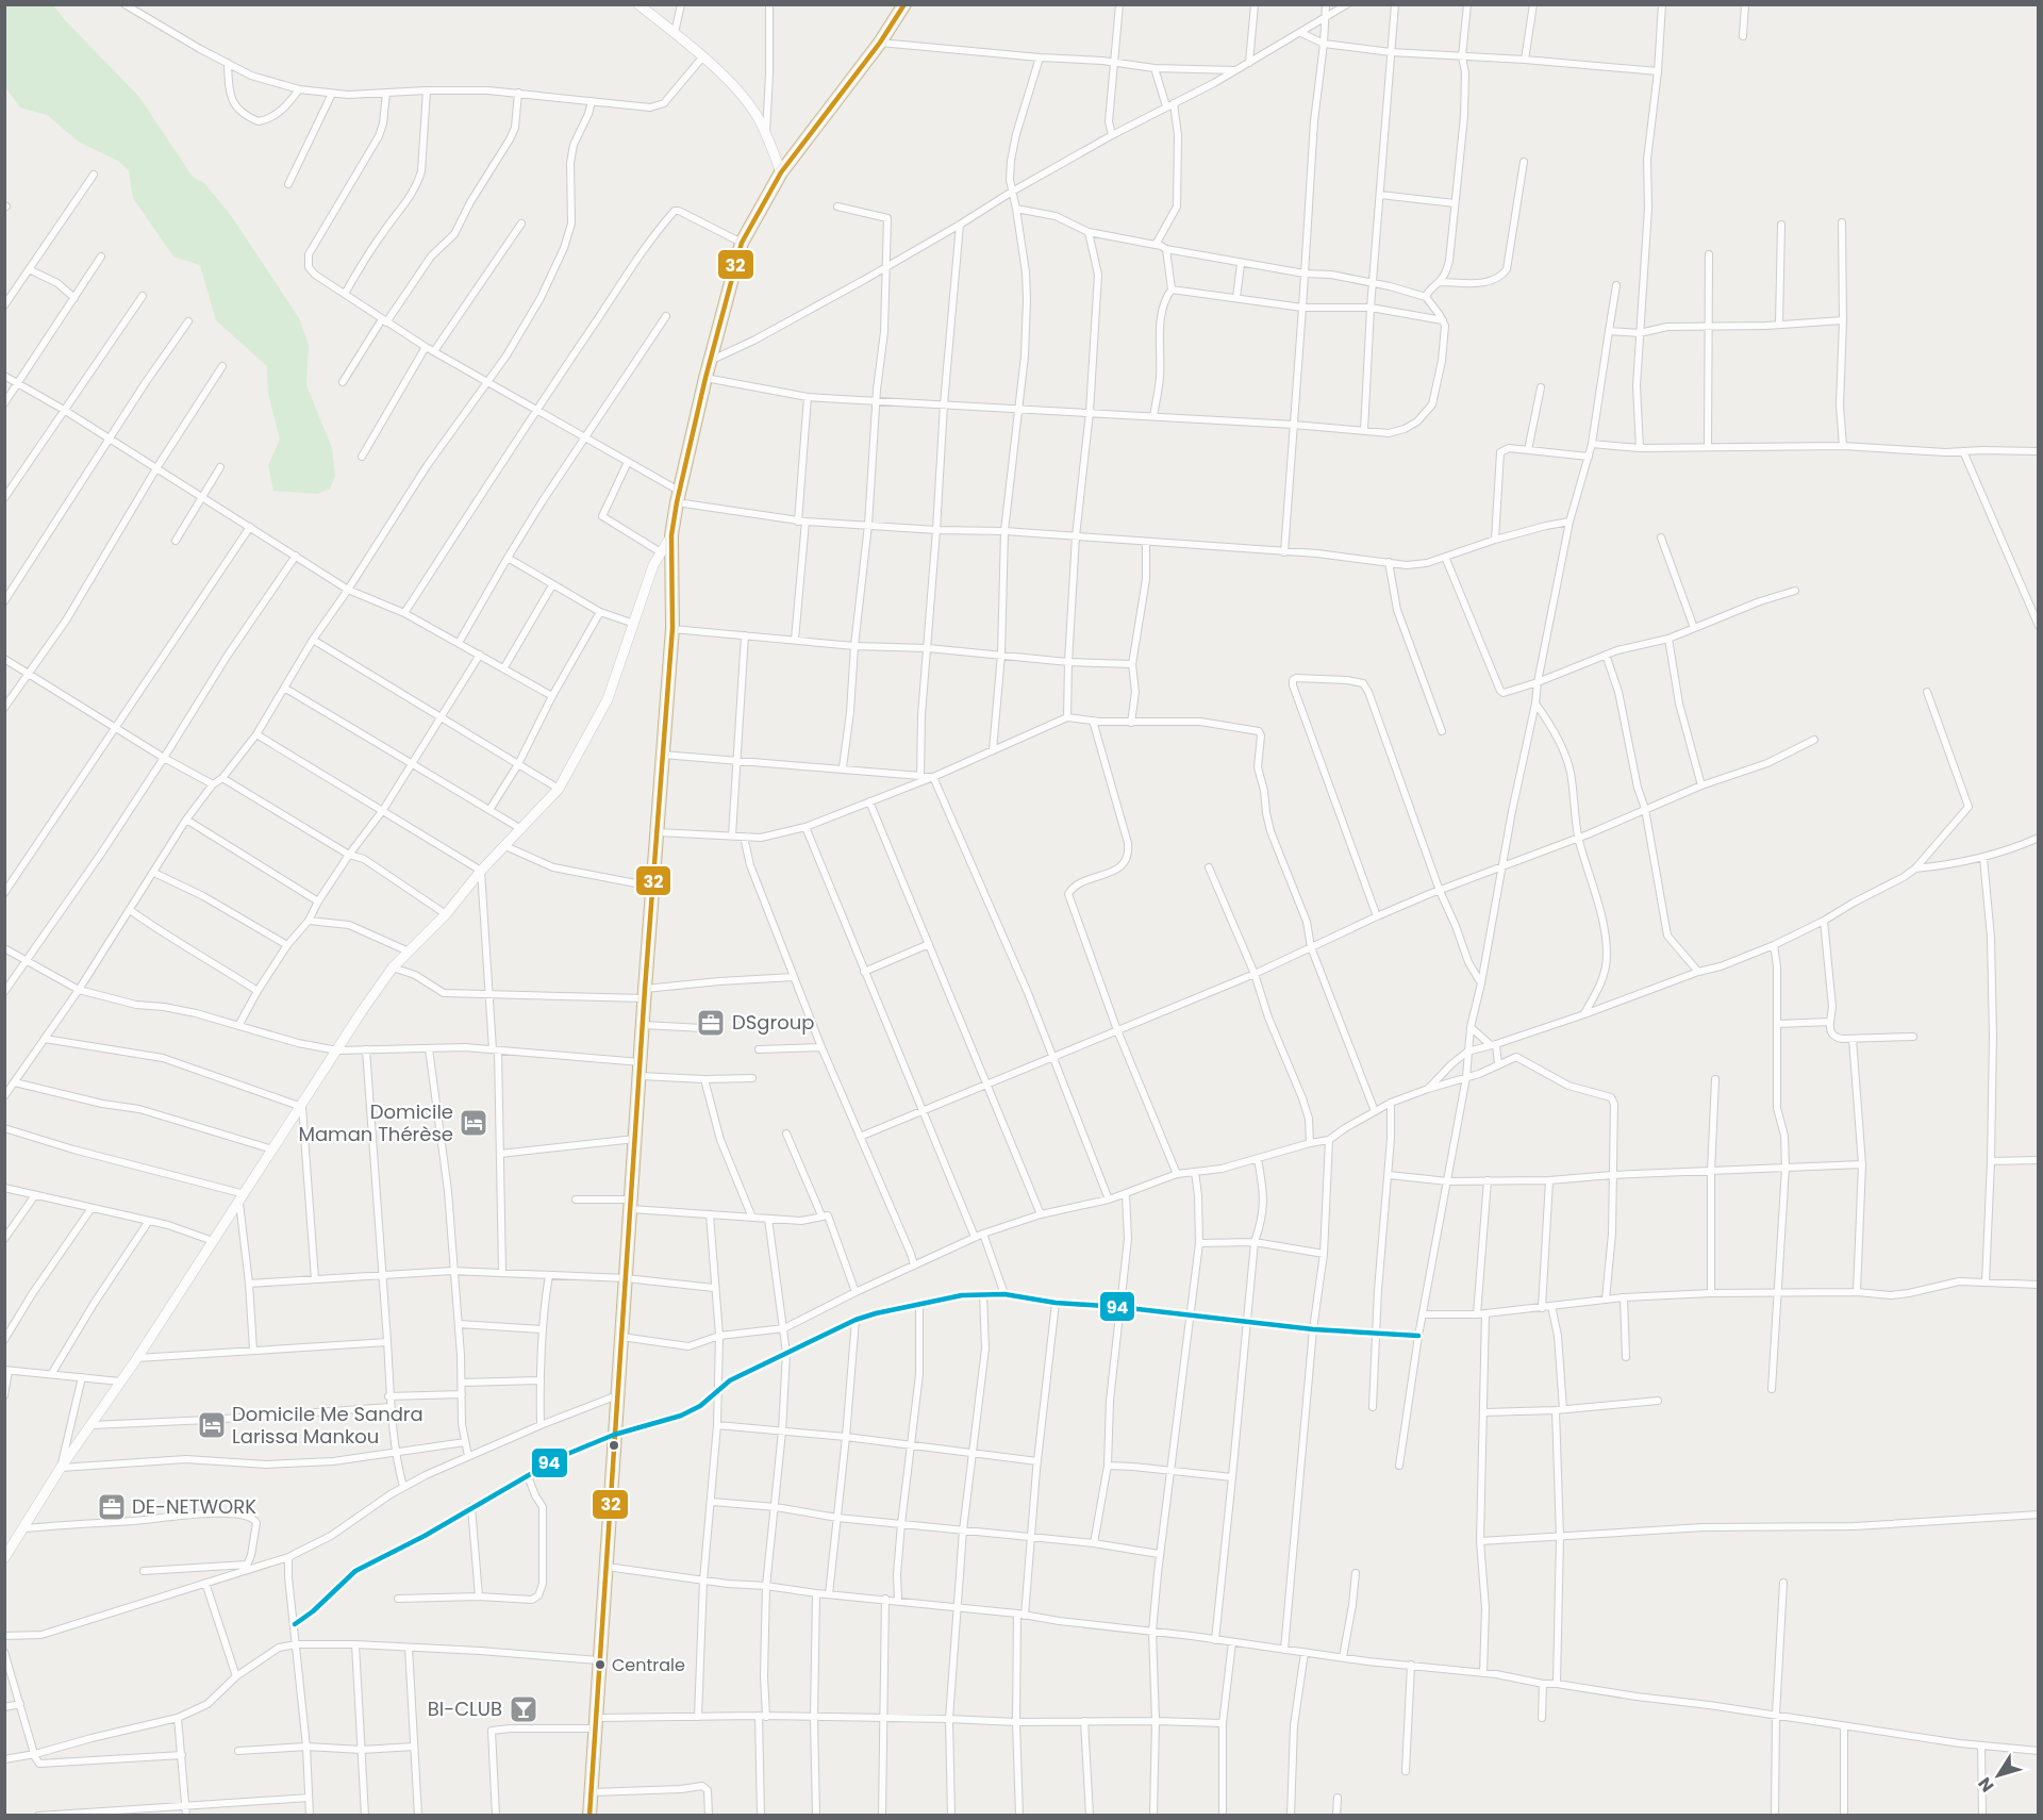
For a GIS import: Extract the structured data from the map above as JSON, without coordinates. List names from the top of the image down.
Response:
{
  "places": {
    "office": ["DSgroup", "DE-NETWORK"],
    "hotel": ["Domicile Maman Thérèse", "Domicile Me Sandra Larissa Mankou"],
    "other": ["Centrale"],
    "bar": ["BI-CLUB"]
  },
  "lines": ["transit line 32", "transit line 94"],
  "north": "bottom left"
}
